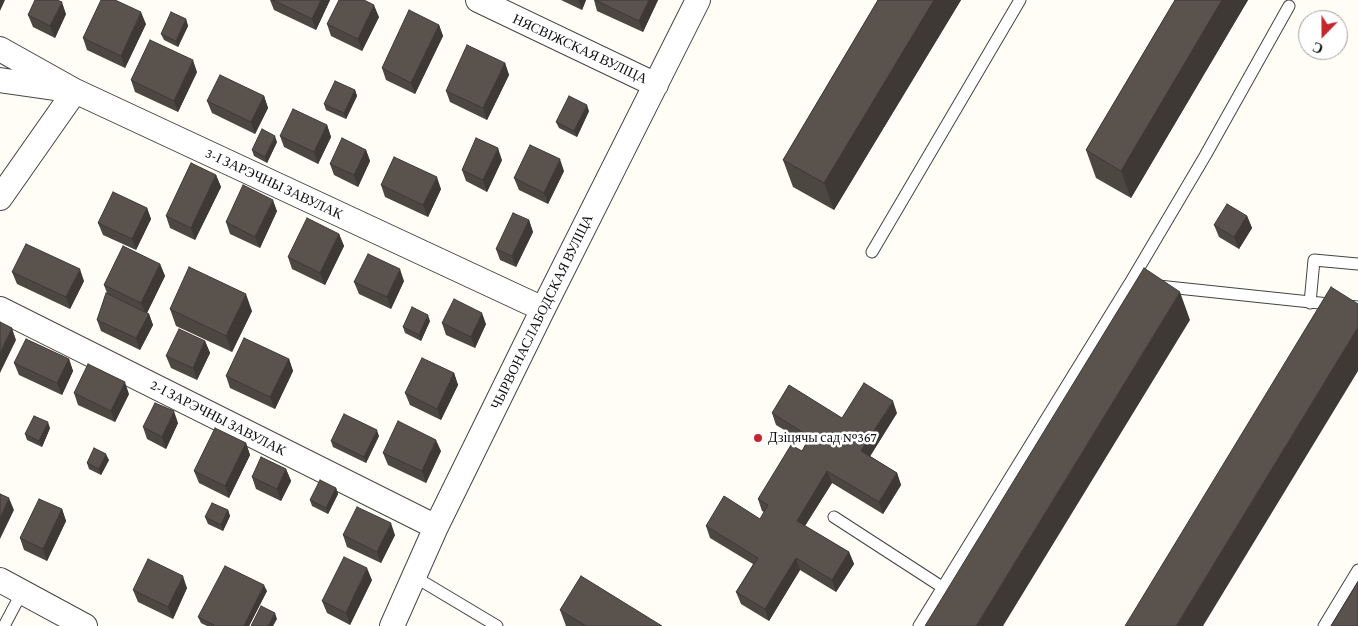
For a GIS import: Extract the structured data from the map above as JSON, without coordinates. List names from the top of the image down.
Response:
{
  "streets": {
    "street": [
      "НЯСВІЖСКАЯ ВУЛІЦА",
      "3-І ЗАРЭЧНЫ ЗАВУЛАК",
      "ЧЫРВОНАСЛАБОДСКАЯ ВУЛІЦА",
      "2-І ЗАРЭЧНЫ ЗАВУЛАК"
    ]
  },
  "crossings": [
    ["НЯСВІЖСКАЯ ВУЛІЦА", "ЧЫРВОНАСЛАБОДСКАЯ ВУЛІЦА"],
    ["3-І ЗАРЭЧНЫ ЗАВУЛАК", "ЧЫРВОНАСЛАБОДСКАЯ ВУЛІЦА"],
    ["ЧЫРВОНАСЛАБОДСКАЯ ВУЛІЦА", "2-І ЗАРЭЧНЫ ЗАВУЛАК"]
  ],
  "places": ["Дзіцячы сад №367"],
  "north": "bottom"
}
